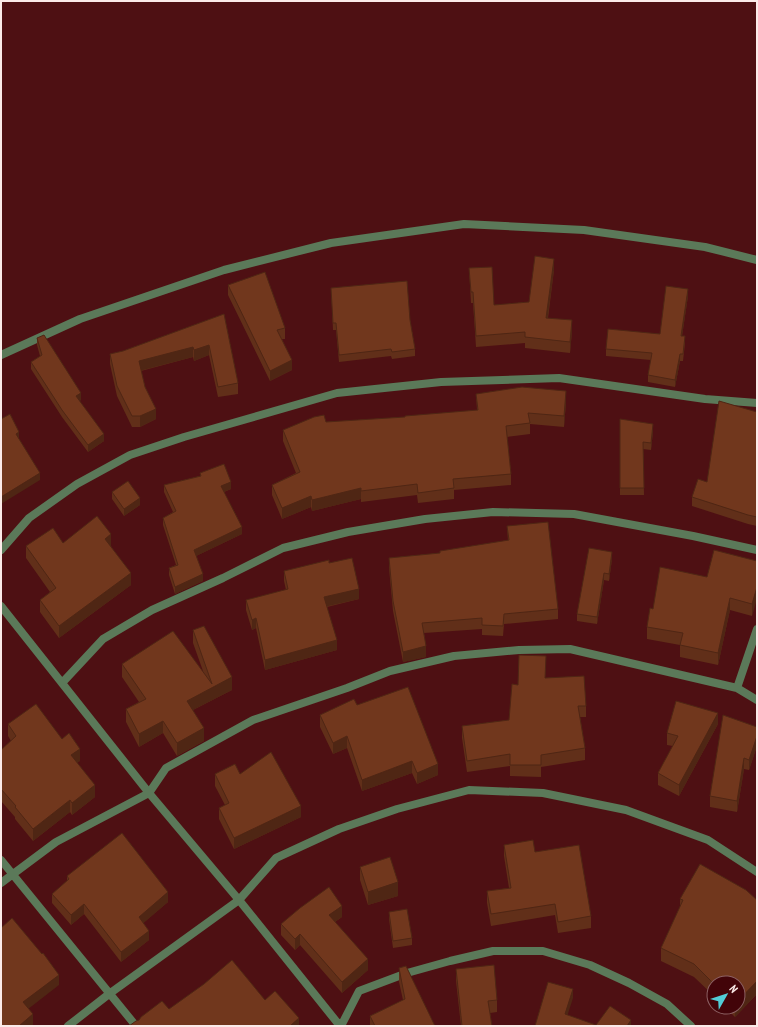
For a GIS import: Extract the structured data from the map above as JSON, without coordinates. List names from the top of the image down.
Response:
{
  "north": "top right"
}
